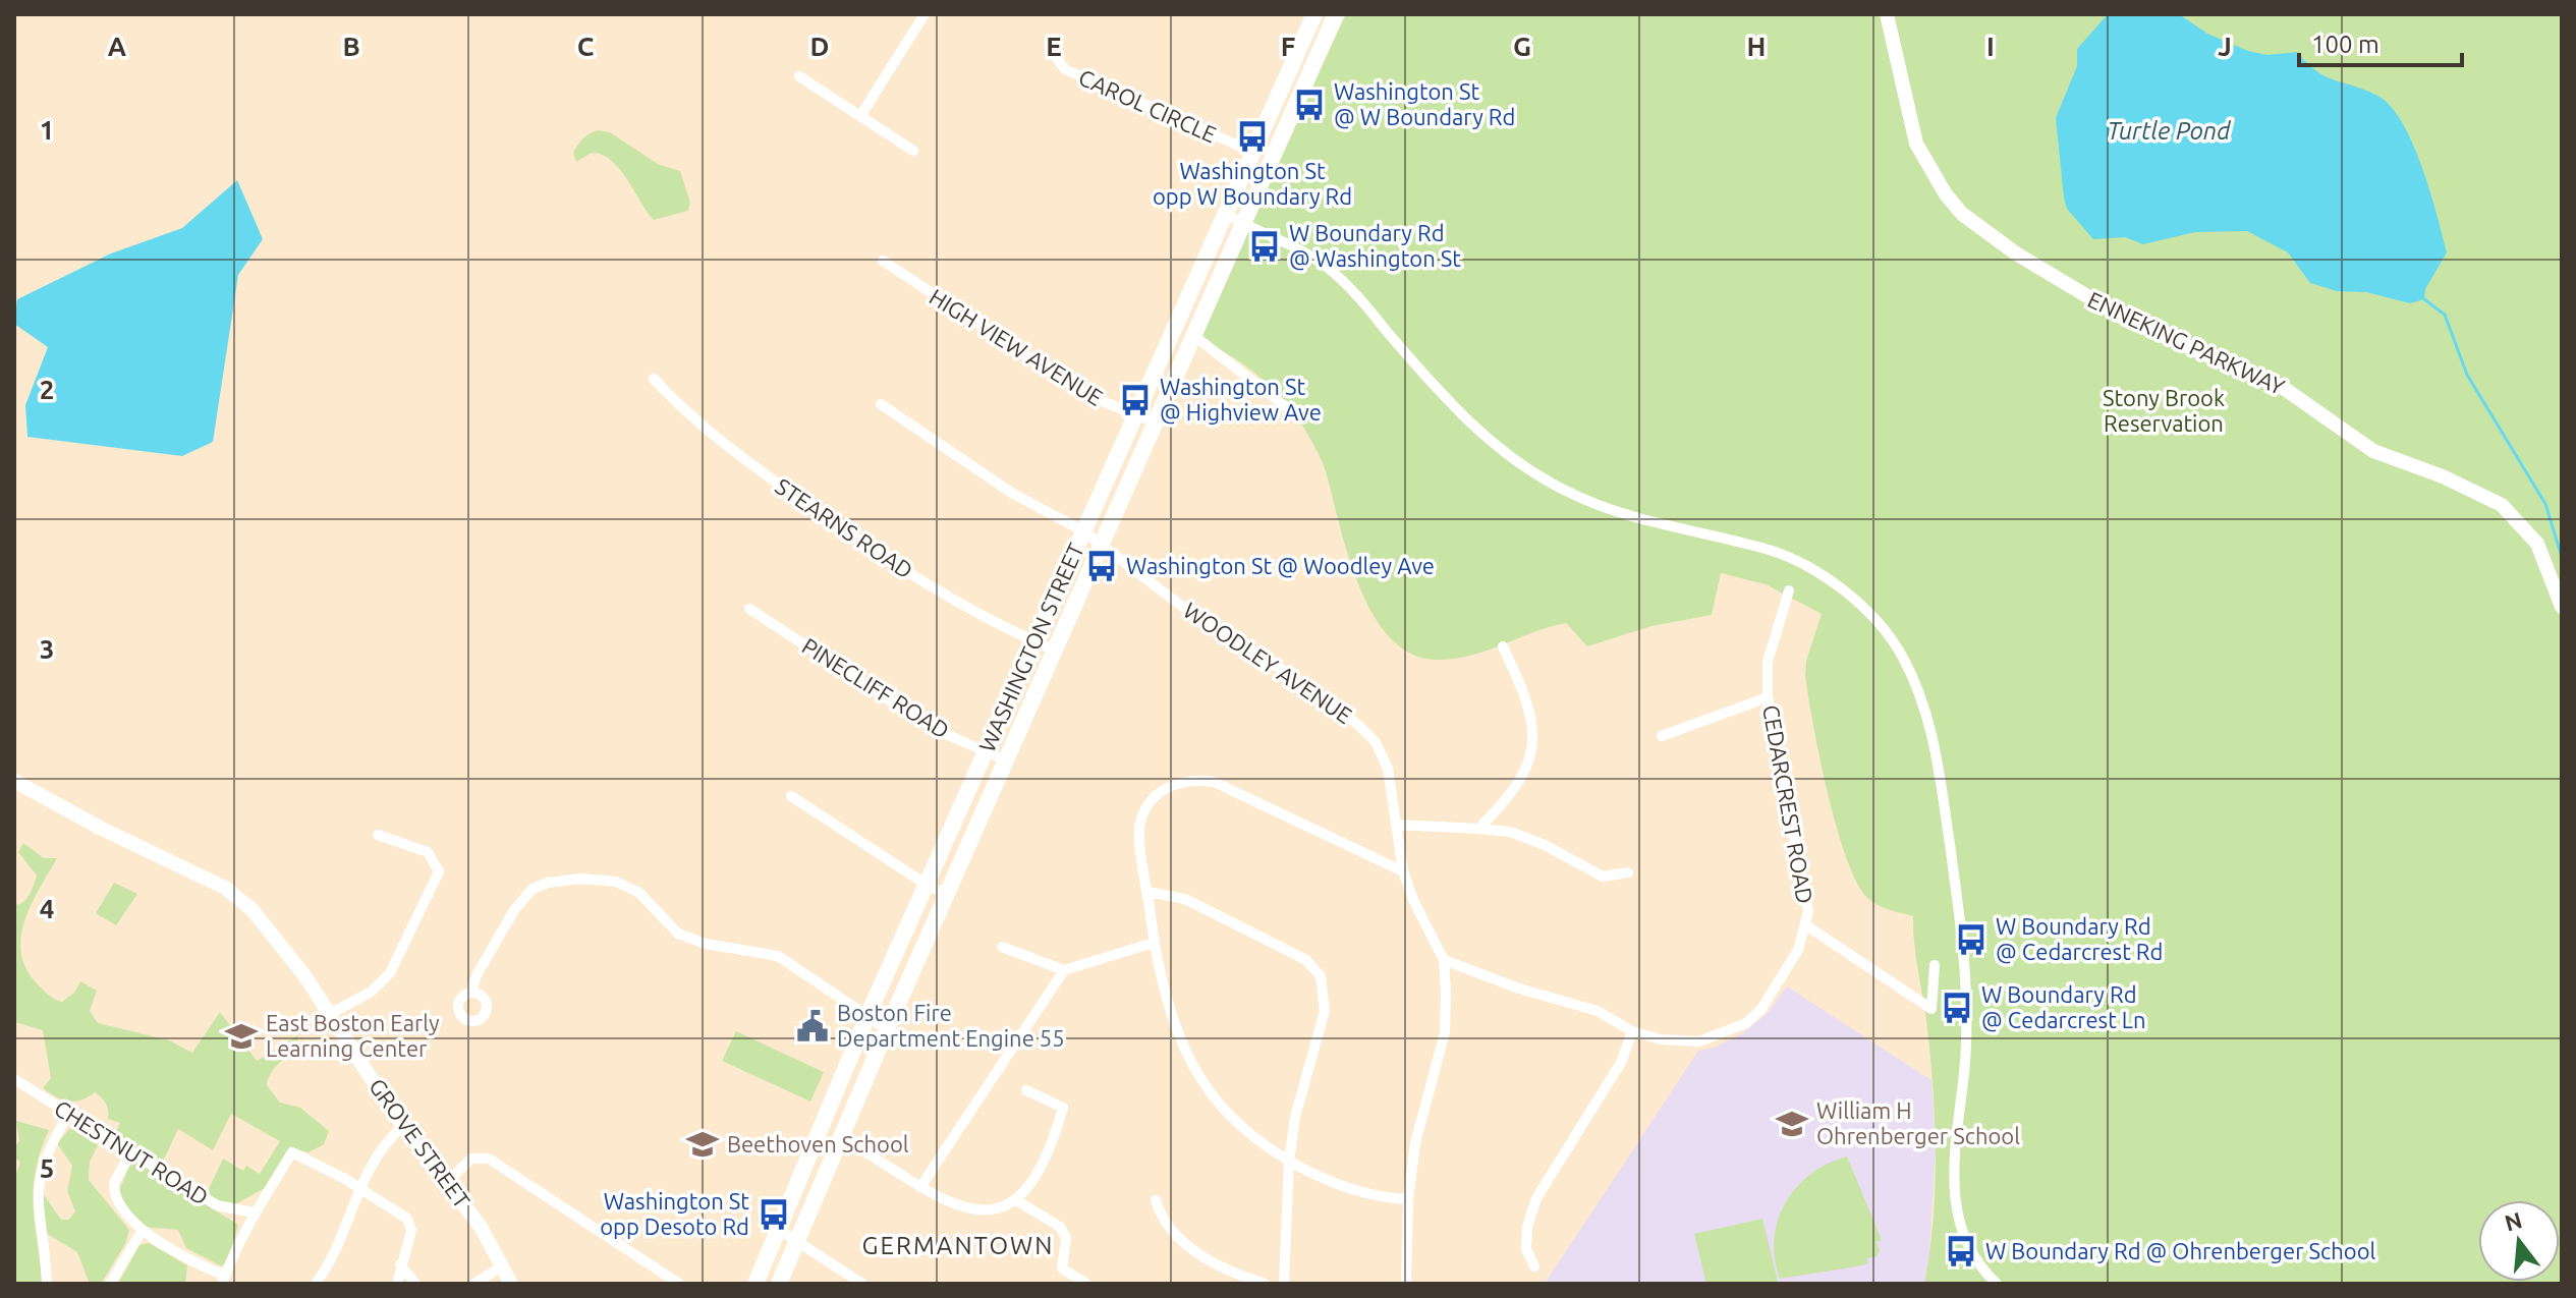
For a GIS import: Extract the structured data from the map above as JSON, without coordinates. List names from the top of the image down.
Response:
{
  "streets": {
    "main road": ["ENNEKING PARKWAY", "WASHINGTON STREET", "GROVE STREET"],
    "street": [
      "CAROL CIRCLE",
      "HIGH VIEW AVENUE",
      "STEARNS ROAD",
      "WOODLEY AVENUE",
      "PINECLIFF ROAD",
      "CEDARCREST ROAD",
      "CHESTNUT ROAD"
    ]
  },
  "crossings": [
    ["CAROL CIRCLE", "WASHINGTON STREET"],
    ["HIGH VIEW AVENUE", "WASHINGTON STREET"],
    ["STEARNS ROAD", "WASHINGTON STREET"],
    ["WASHINGTON STREET", "WOODLEY AVENUE"],
    ["WASHINGTON STREET", "PINECLIFF ROAD"],
    ["WOODLEY AVENUE", "CEDARCREST ROAD"]
  ],
  "districts": ["GERMANTOWN"],
  "water": ["Turtle Pond"],
  "parks": ["Stony Brook Reservation"],
  "places": {
    "bus stop": [
      "Washington St @ W Boundary Rd",
      "Washington St opp W Boundary Rd",
      "W Boundary Rd @ Washington St",
      "Washington St @ Highview Ave",
      "Washington St @ Woodley Ave",
      "W Boundary Rd @ Cedarcrest Rd",
      "W Boundary Rd @ Cedarcrest Ln",
      "Washington St opp Desoto Rd",
      "W Boundary Rd @ Ohrenberger School"
    ],
    "public building": ["Boston Fire Department Engine 55"],
    "school or university": ["East Boston Early Learning Center", "William H Ohrenberger School", "Beethoven School"]
  },
  "scale_bar": "100 m",
  "north": "top",
  "grid": {
    "columns": [
      "A",
      "B",
      "C",
      "D",
      "E",
      "F",
      "G",
      "H",
      "I",
      "J"
    ],
    "rows": [
      "1",
      "2",
      "3",
      "4",
      "5"
    ]
  }
}
